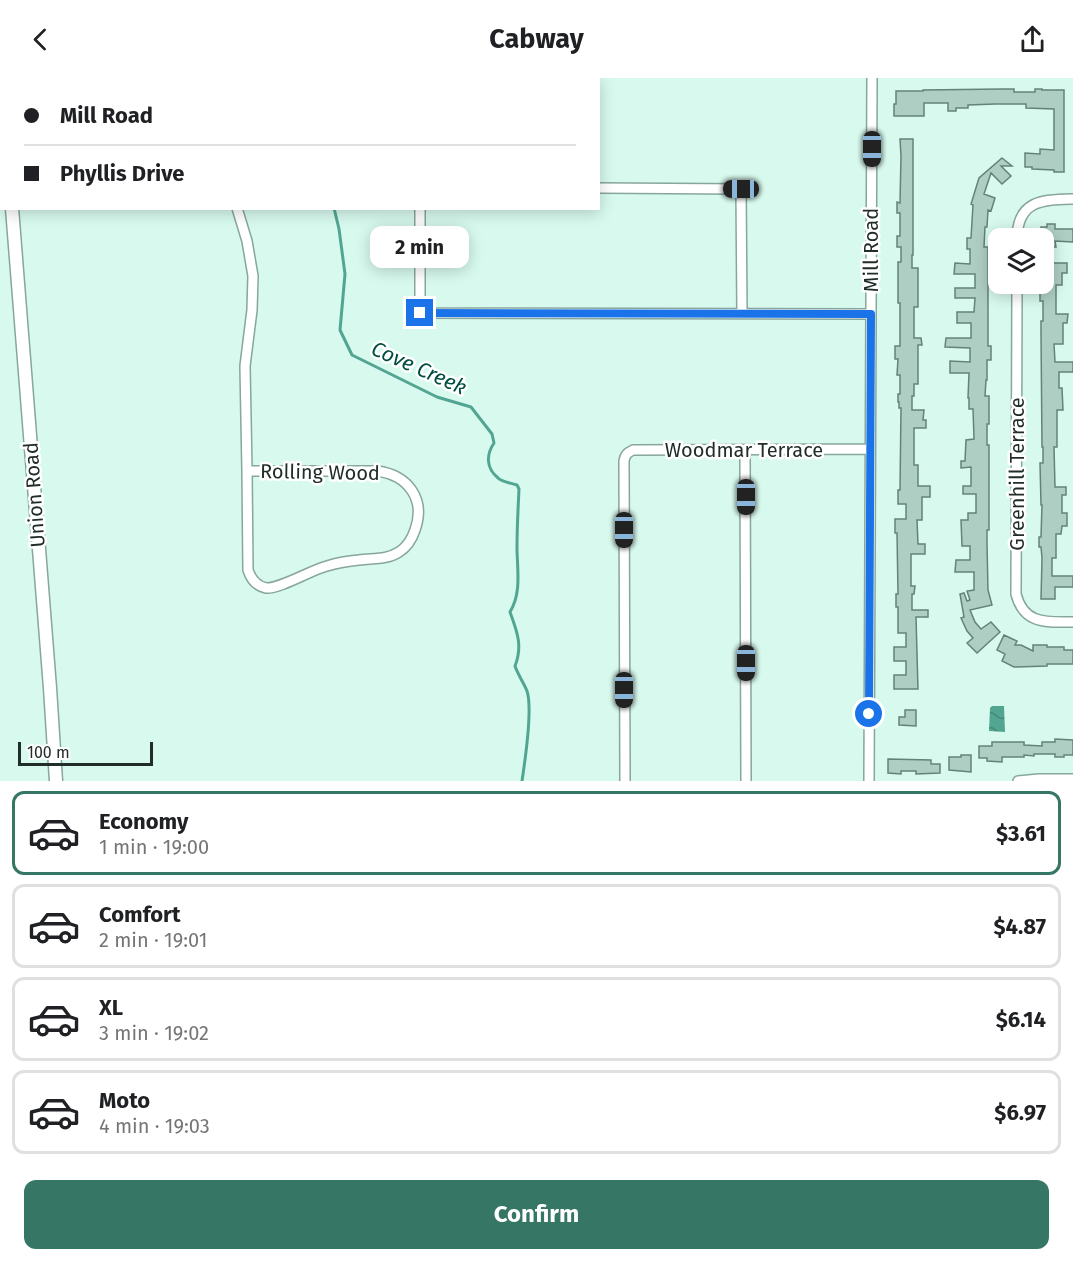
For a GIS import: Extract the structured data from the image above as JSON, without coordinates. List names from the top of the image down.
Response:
{
  "streets": {
    "main road": ["Union Road"],
    "street": [
      "Mill Road",
      "Woodmar Terrace",
      "Rolling Wood",
      "Greenhill Terrace"
    ]
  },
  "crossings": [
    ["Mill Road", "Woodmar Terrace"]
  ],
  "water": ["Cove Creek"],
  "scale_bar": "100 m",
  "page": {
    "header": "Cabway",
    "banner": ["Mill Road", "Phyllis Drive"],
    "bubble": "2 min",
    "scale": "100 m",
    "list": [
      {
        "name": "Economy",
        "note": "1 min · 19:00",
        "value": "$3.61"
      },
      {
        "name": "Comfort",
        "note": "2 min · 19:01",
        "value": "$4.87"
      },
      {
        "name": "XL",
        "note": "3 min · 19:02",
        "value": "$6.14"
      },
      {
        "name": "Moto",
        "note": "4 min · 19:03",
        "value": "$6.97"
      }
    ],
    "buttons": "Confirm"
  }
}
